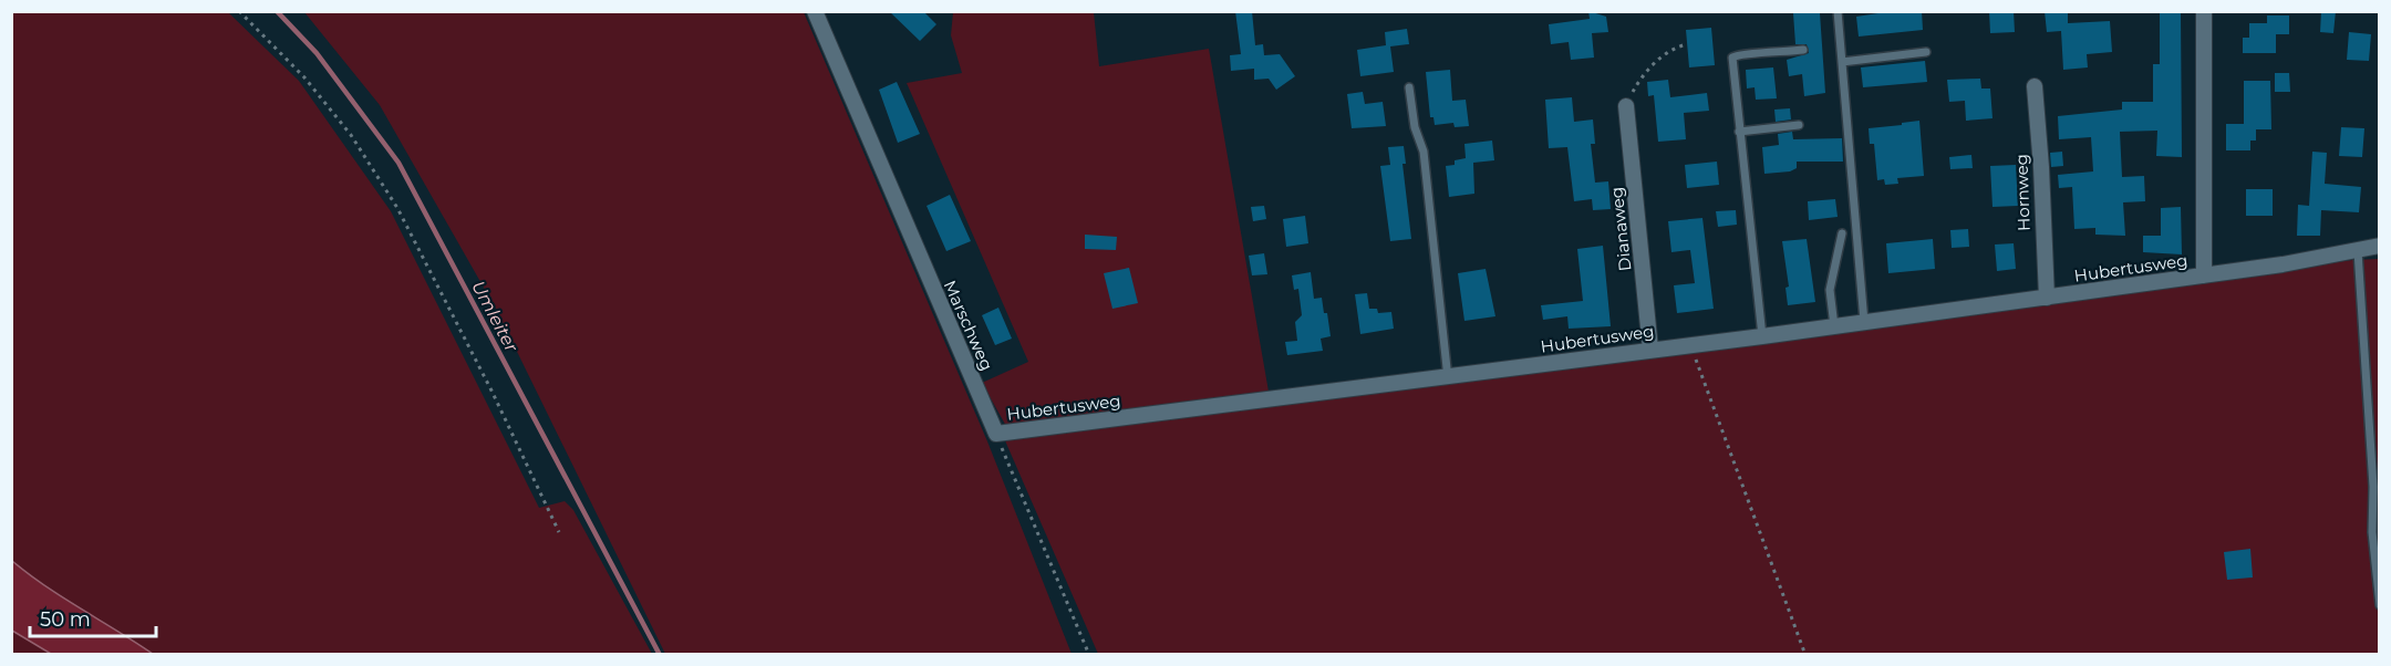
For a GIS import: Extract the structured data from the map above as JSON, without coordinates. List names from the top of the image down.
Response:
{
  "streets": {
    "street": [
      "Hornweg",
      "Dianaweg",
      "Hubertusweg",
      "Marschweg"
    ]
  },
  "crossings": [
    ["Hornweg", "Hubertusweg"],
    ["Dianaweg", "Hubertusweg"],
    ["Hubertusweg", "Marschweg"]
  ],
  "water": ["Umleiter"],
  "scale_bar": "50 m"
}
